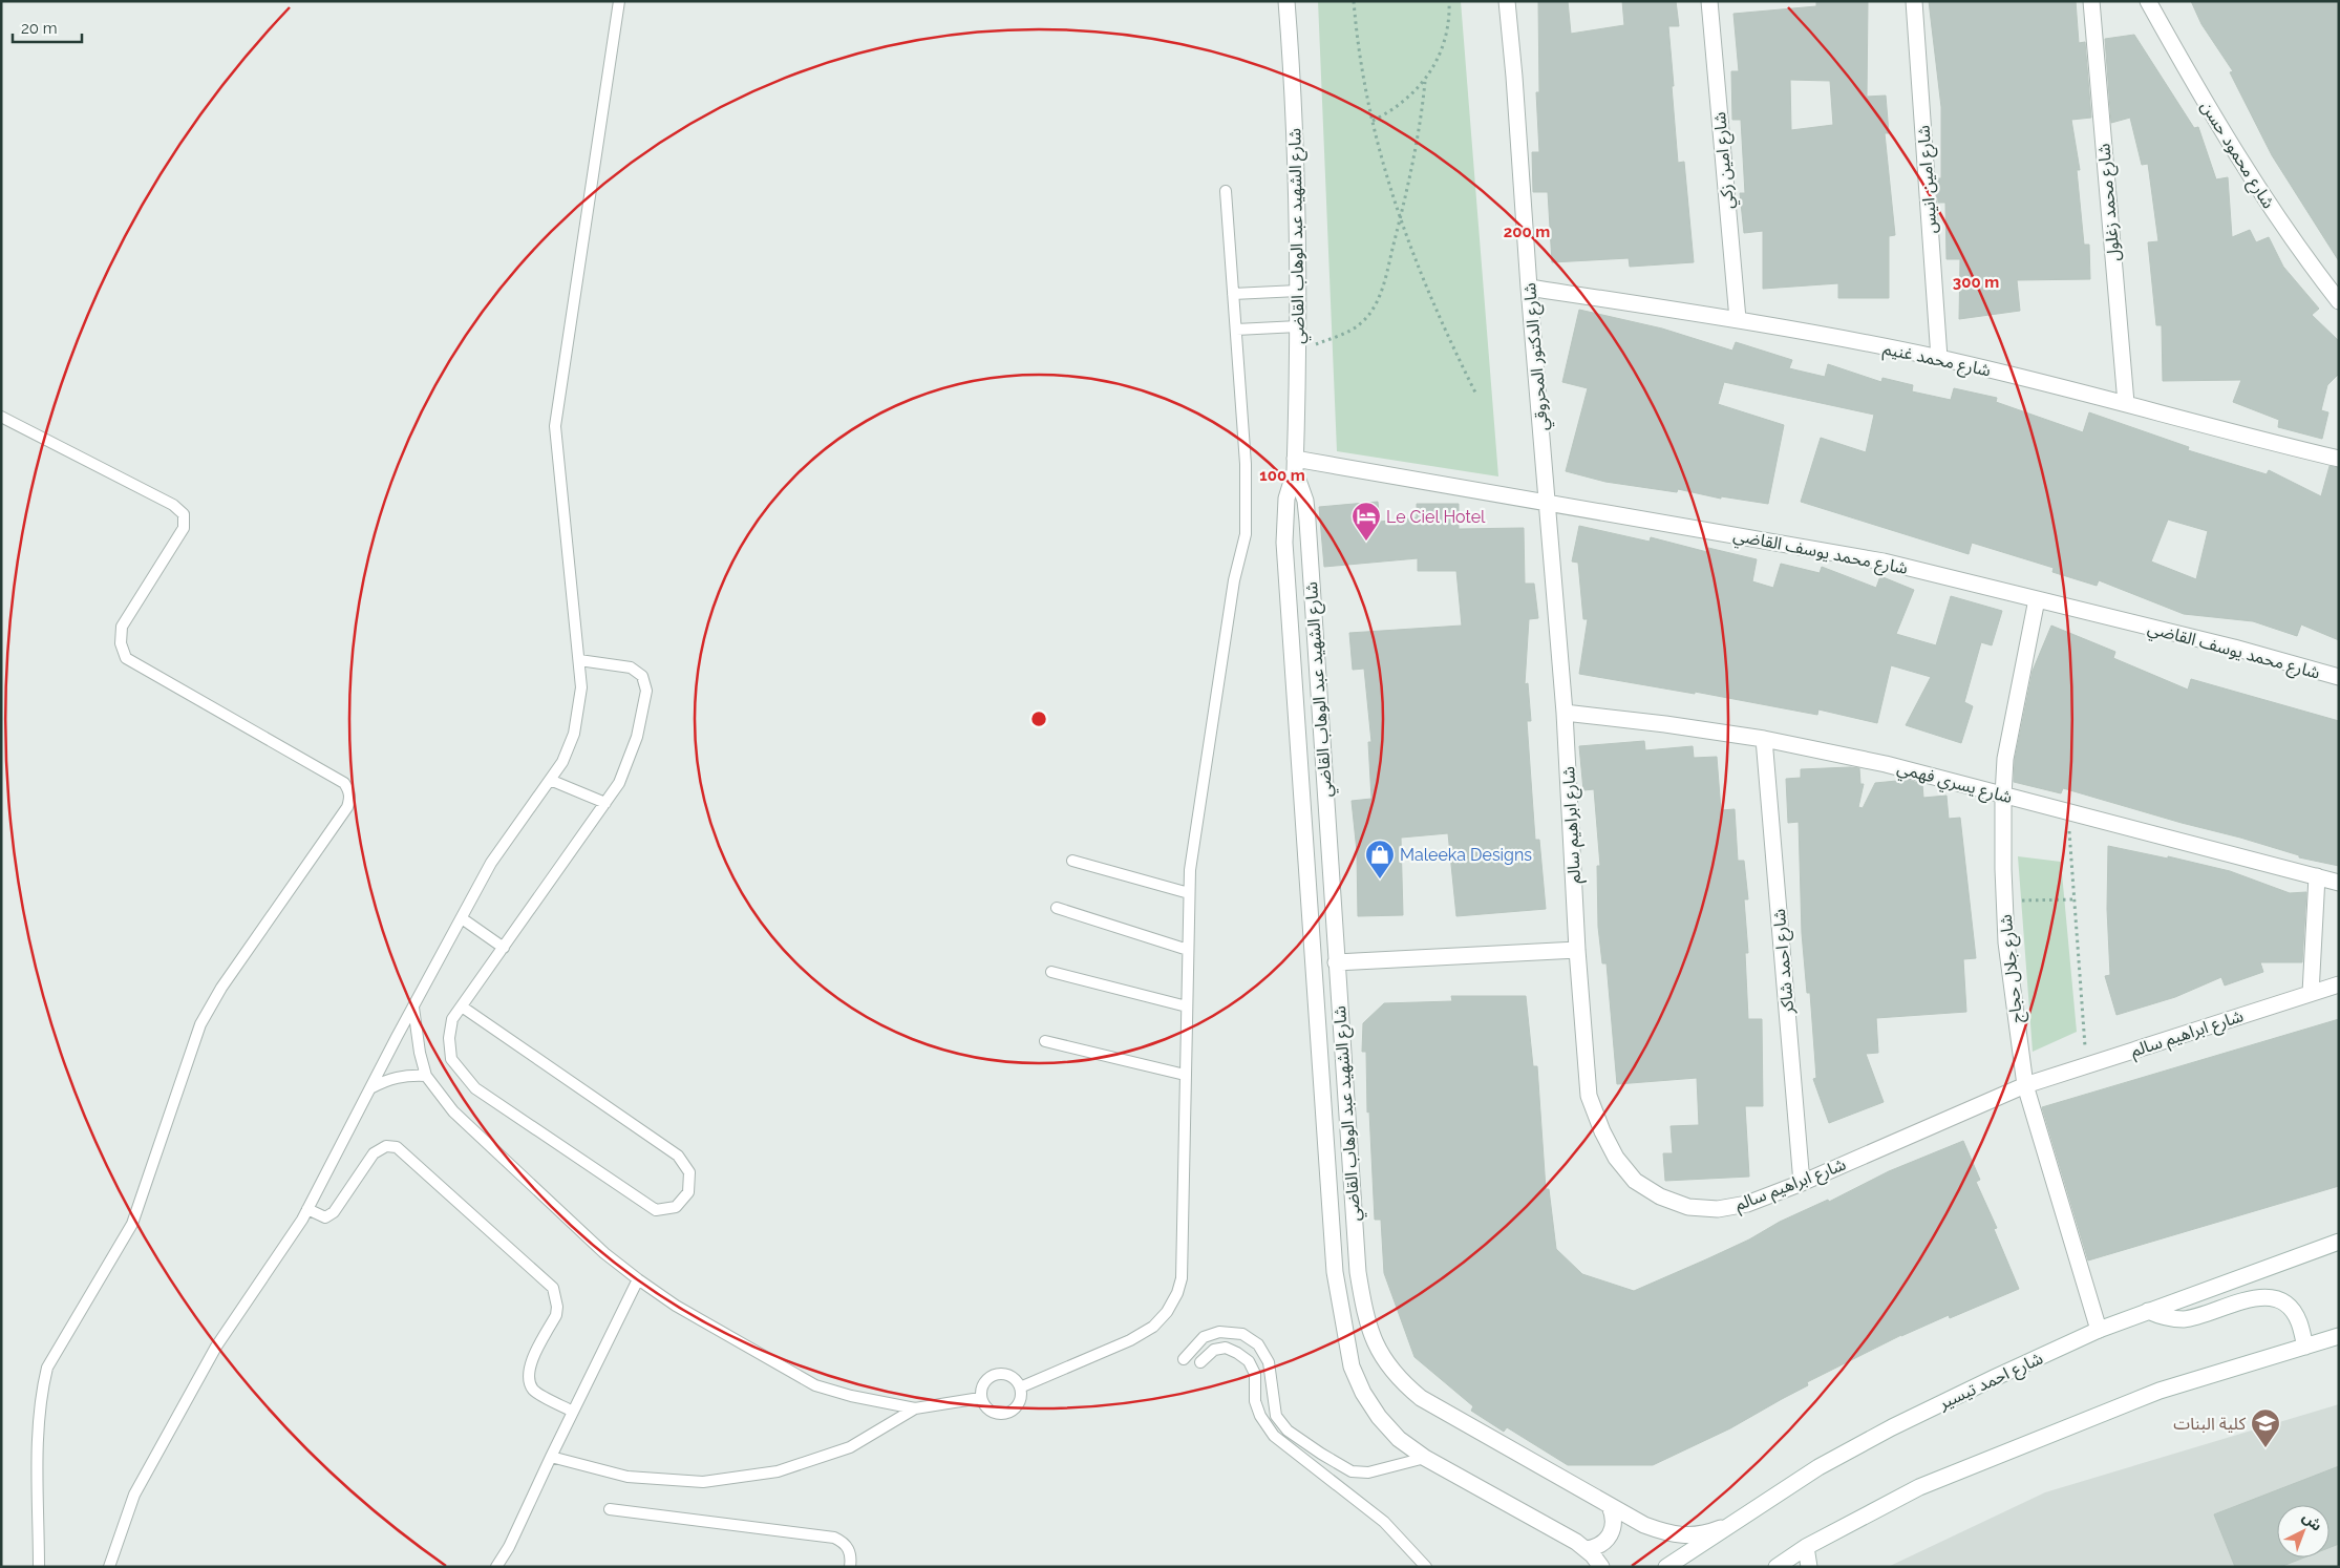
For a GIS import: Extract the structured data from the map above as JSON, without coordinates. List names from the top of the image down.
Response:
{
  "streets": {
    "street": [
      "شارع محمود حسن",
      "شارع امين زكي",
      "شارع امين انيس",
      "شارع محمد زغلول",
      "شارع الشهيد عبد الوهاب القاضي",
      "شارع الدكتور المحروقي",
      "شارع محمد غنيم",
      "شارع محمد يوسف القاضي",
      "شارع يسري فهمي",
      "شارع ابراهيم سالم",
      "شارع احمد شاكر",
      "شارع جلال حجاج",
      "شارع احمد تيسير"
    ]
  },
  "crossings": [
    ["شارع امين زكي", "شارع محمد غنيم"],
    ["شارع امين انيس", "شارع محمد غنيم"],
    ["شارع محمد زغلول", "شارع محمد غنيم"],
    ["شارع الشهيد عبد الوهاب القاضي", "شارع محمد يوسف القاضي"],
    ["شارع الشهيد عبد الوهاب القاضي", "شارع احمد تيسير"],
    ["شارع الدكتور المحروقي", "شارع محمد غنيم"],
    ["شارع الدكتور المحروقي", "شارع محمد يوسف القاضي"],
    ["شارع الدكتور المحروقي", "شارع يسري فهمي"],
    ["شارع الدكتور المحروقي", "شارع ابراهيم سالم"],
    ["شارع محمد يوسف القاضي", "شارع جلال حجاج"],
    ["شارع يسري فهمي", "شارع ابراهيم سالم"],
    ["شارع يسري فهمي", "شارع احمد شاكر"],
    ["شارع يسري فهمي", "شارع جلال حجاج"],
    ["شارع ابراهيم سالم", "شارع احمد شاكر"],
    ["شارع ابراهيم سالم", "شارع جلال حجاج"],
    ["شارع جلال حجاج", "شارع احمد تيسير"]
  ],
  "places": {
    "hotel": ["Le Ciel Hotel"],
    "shop": ["Maleeka Designs"],
    "school or university": ["كلية البنات"]
  },
  "scale_bar": "20 m",
  "north": "top right",
  "rings": ["200 m", "300 m", "100 m"]
}
